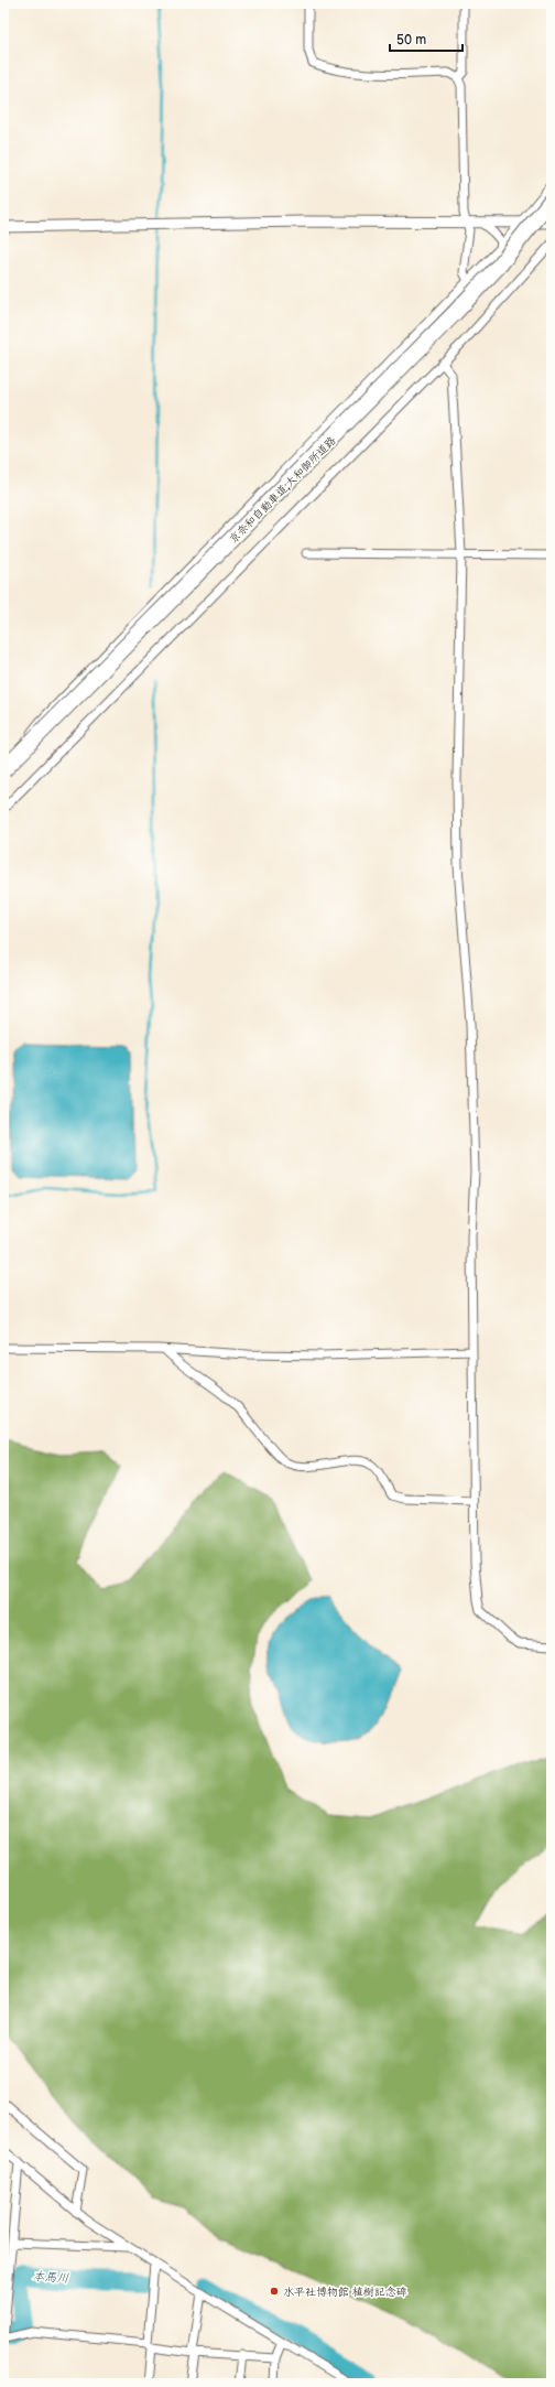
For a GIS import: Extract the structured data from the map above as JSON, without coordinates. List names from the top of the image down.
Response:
{
  "streets": {
    "highway": ["京奈和自動車道;大和御所道路"]
  },
  "water": ["本馬川"],
  "places": ["水平社博物館 植樹記念碑"],
  "scale_bar": "50 m"
}
